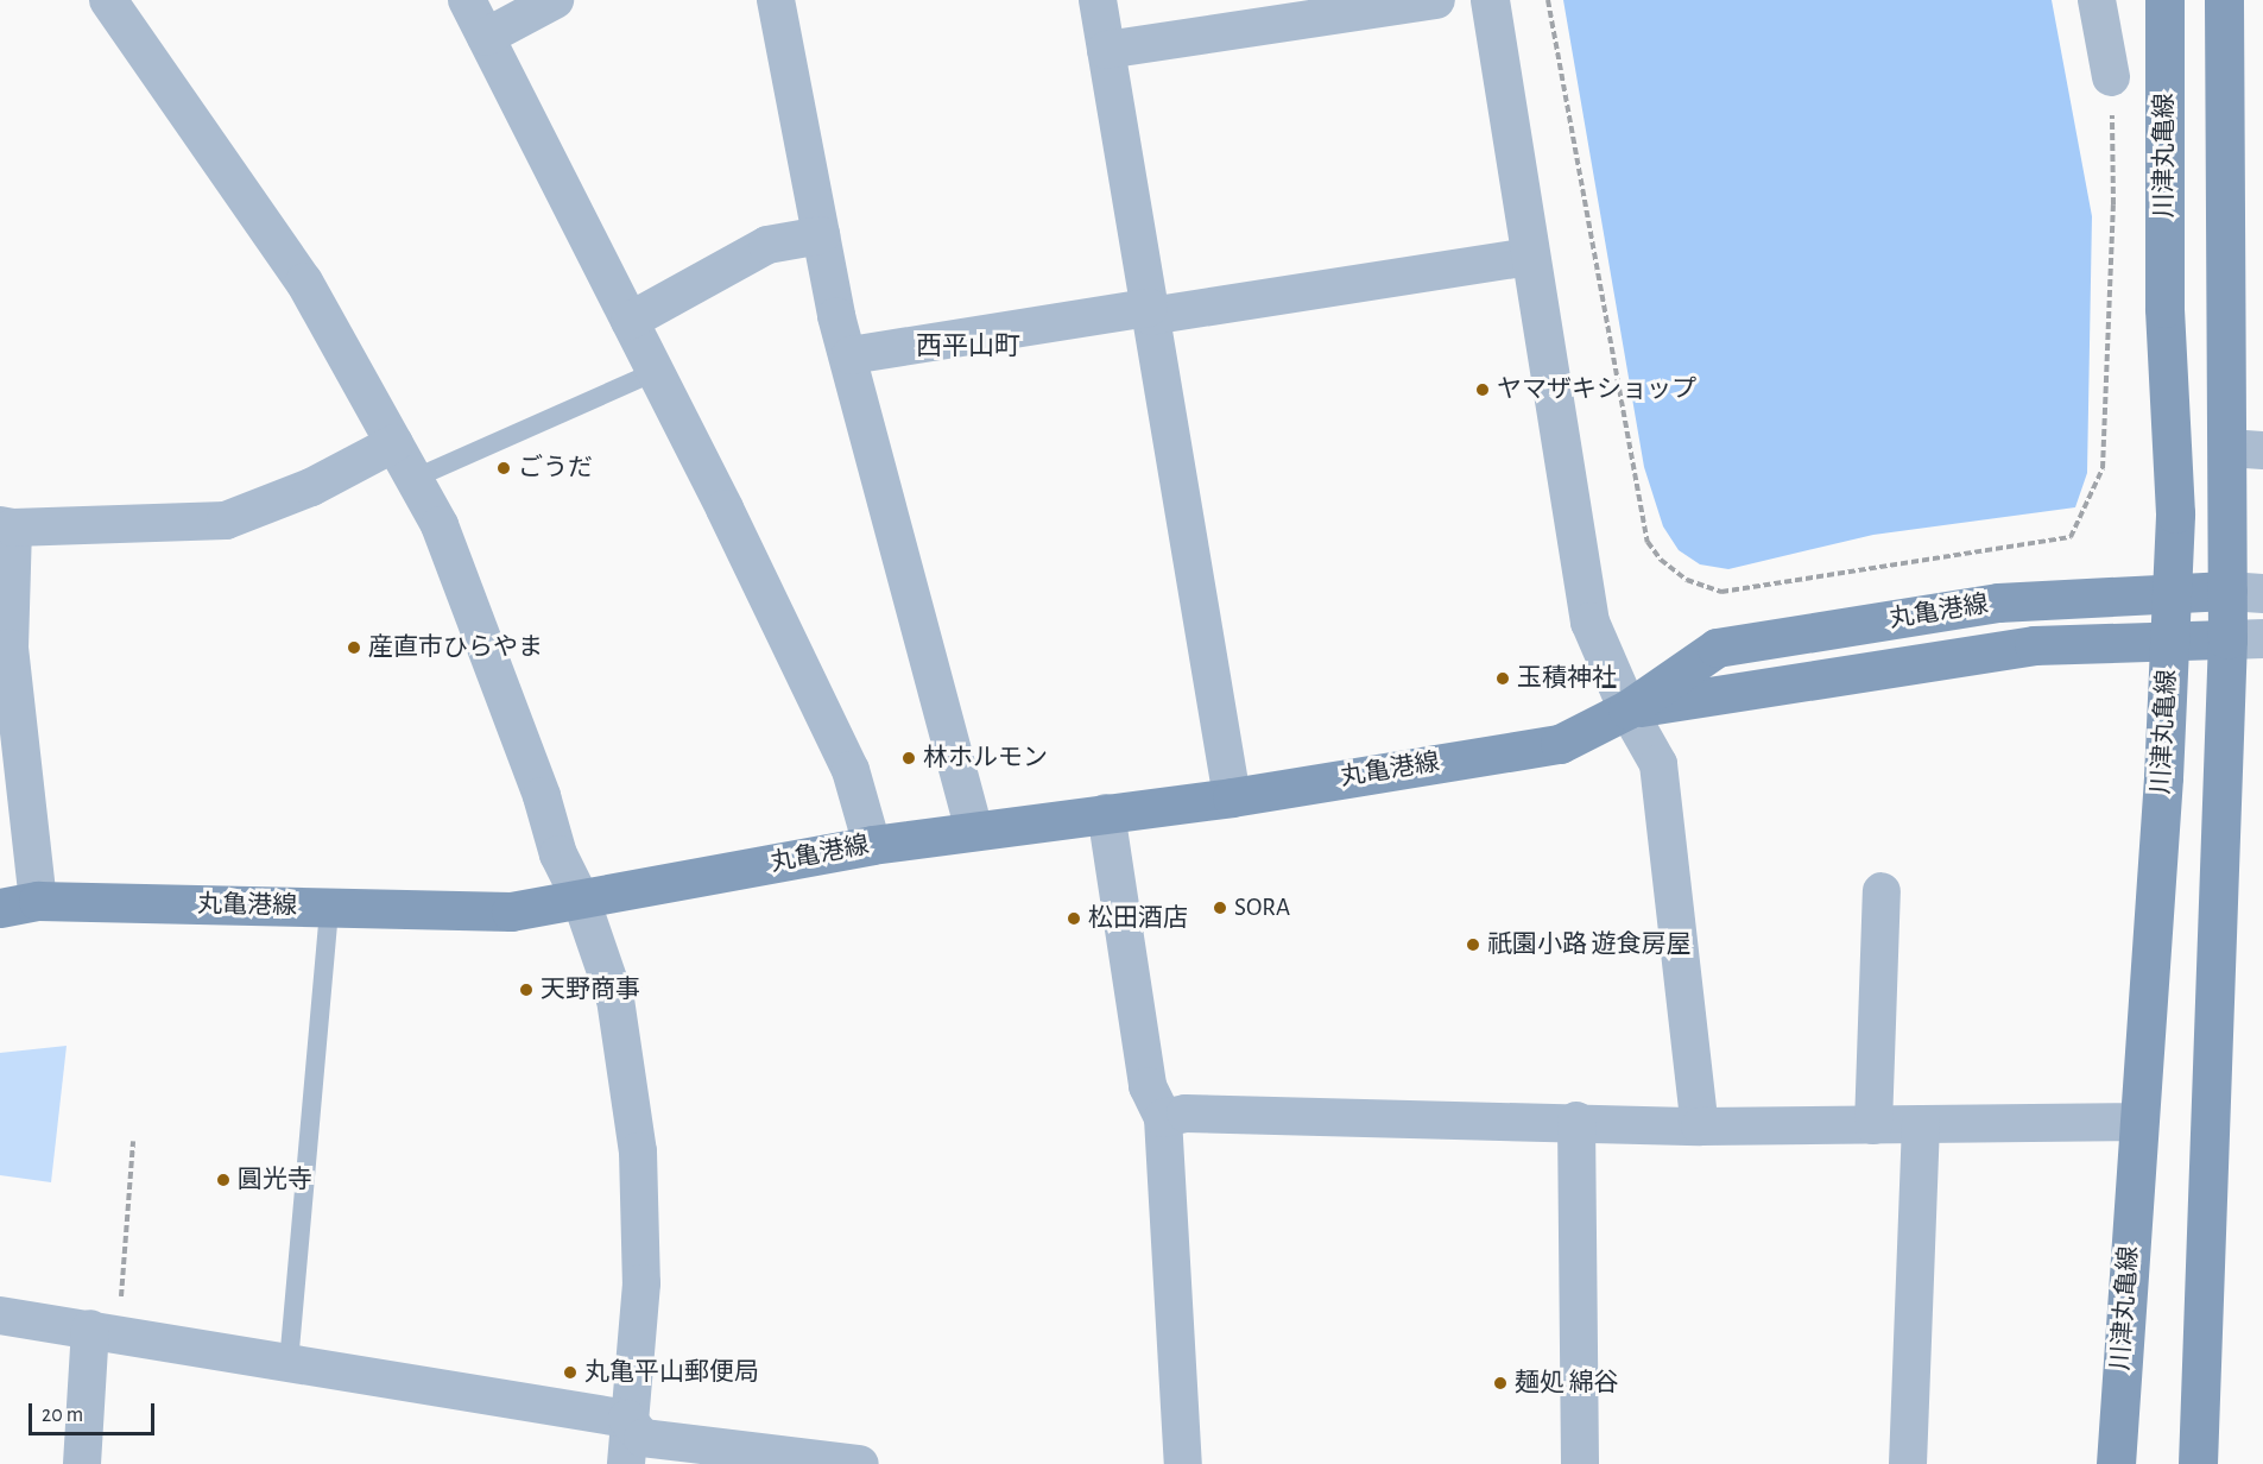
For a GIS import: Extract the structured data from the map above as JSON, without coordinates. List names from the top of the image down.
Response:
{
  "streets": {
    "main road": ["川津丸亀線", "丸亀港線"]
  },
  "crossings": [
    ["川津丸亀線", "丸亀港線"]
  ],
  "districts": ["西平山町"],
  "places": [
    "ヤマザキショップ",
    "ごうだ",
    "産直市ひらやま",
    "玉積神社",
    "林ホルモン",
    "SORA",
    "松田酒店",
    "祇園小路 遊食房屋",
    "天野商事",
    "圓光寺",
    "丸亀平山郵便局",
    "麺処 綿谷"
  ],
  "scale_bar": "20 m"
}
